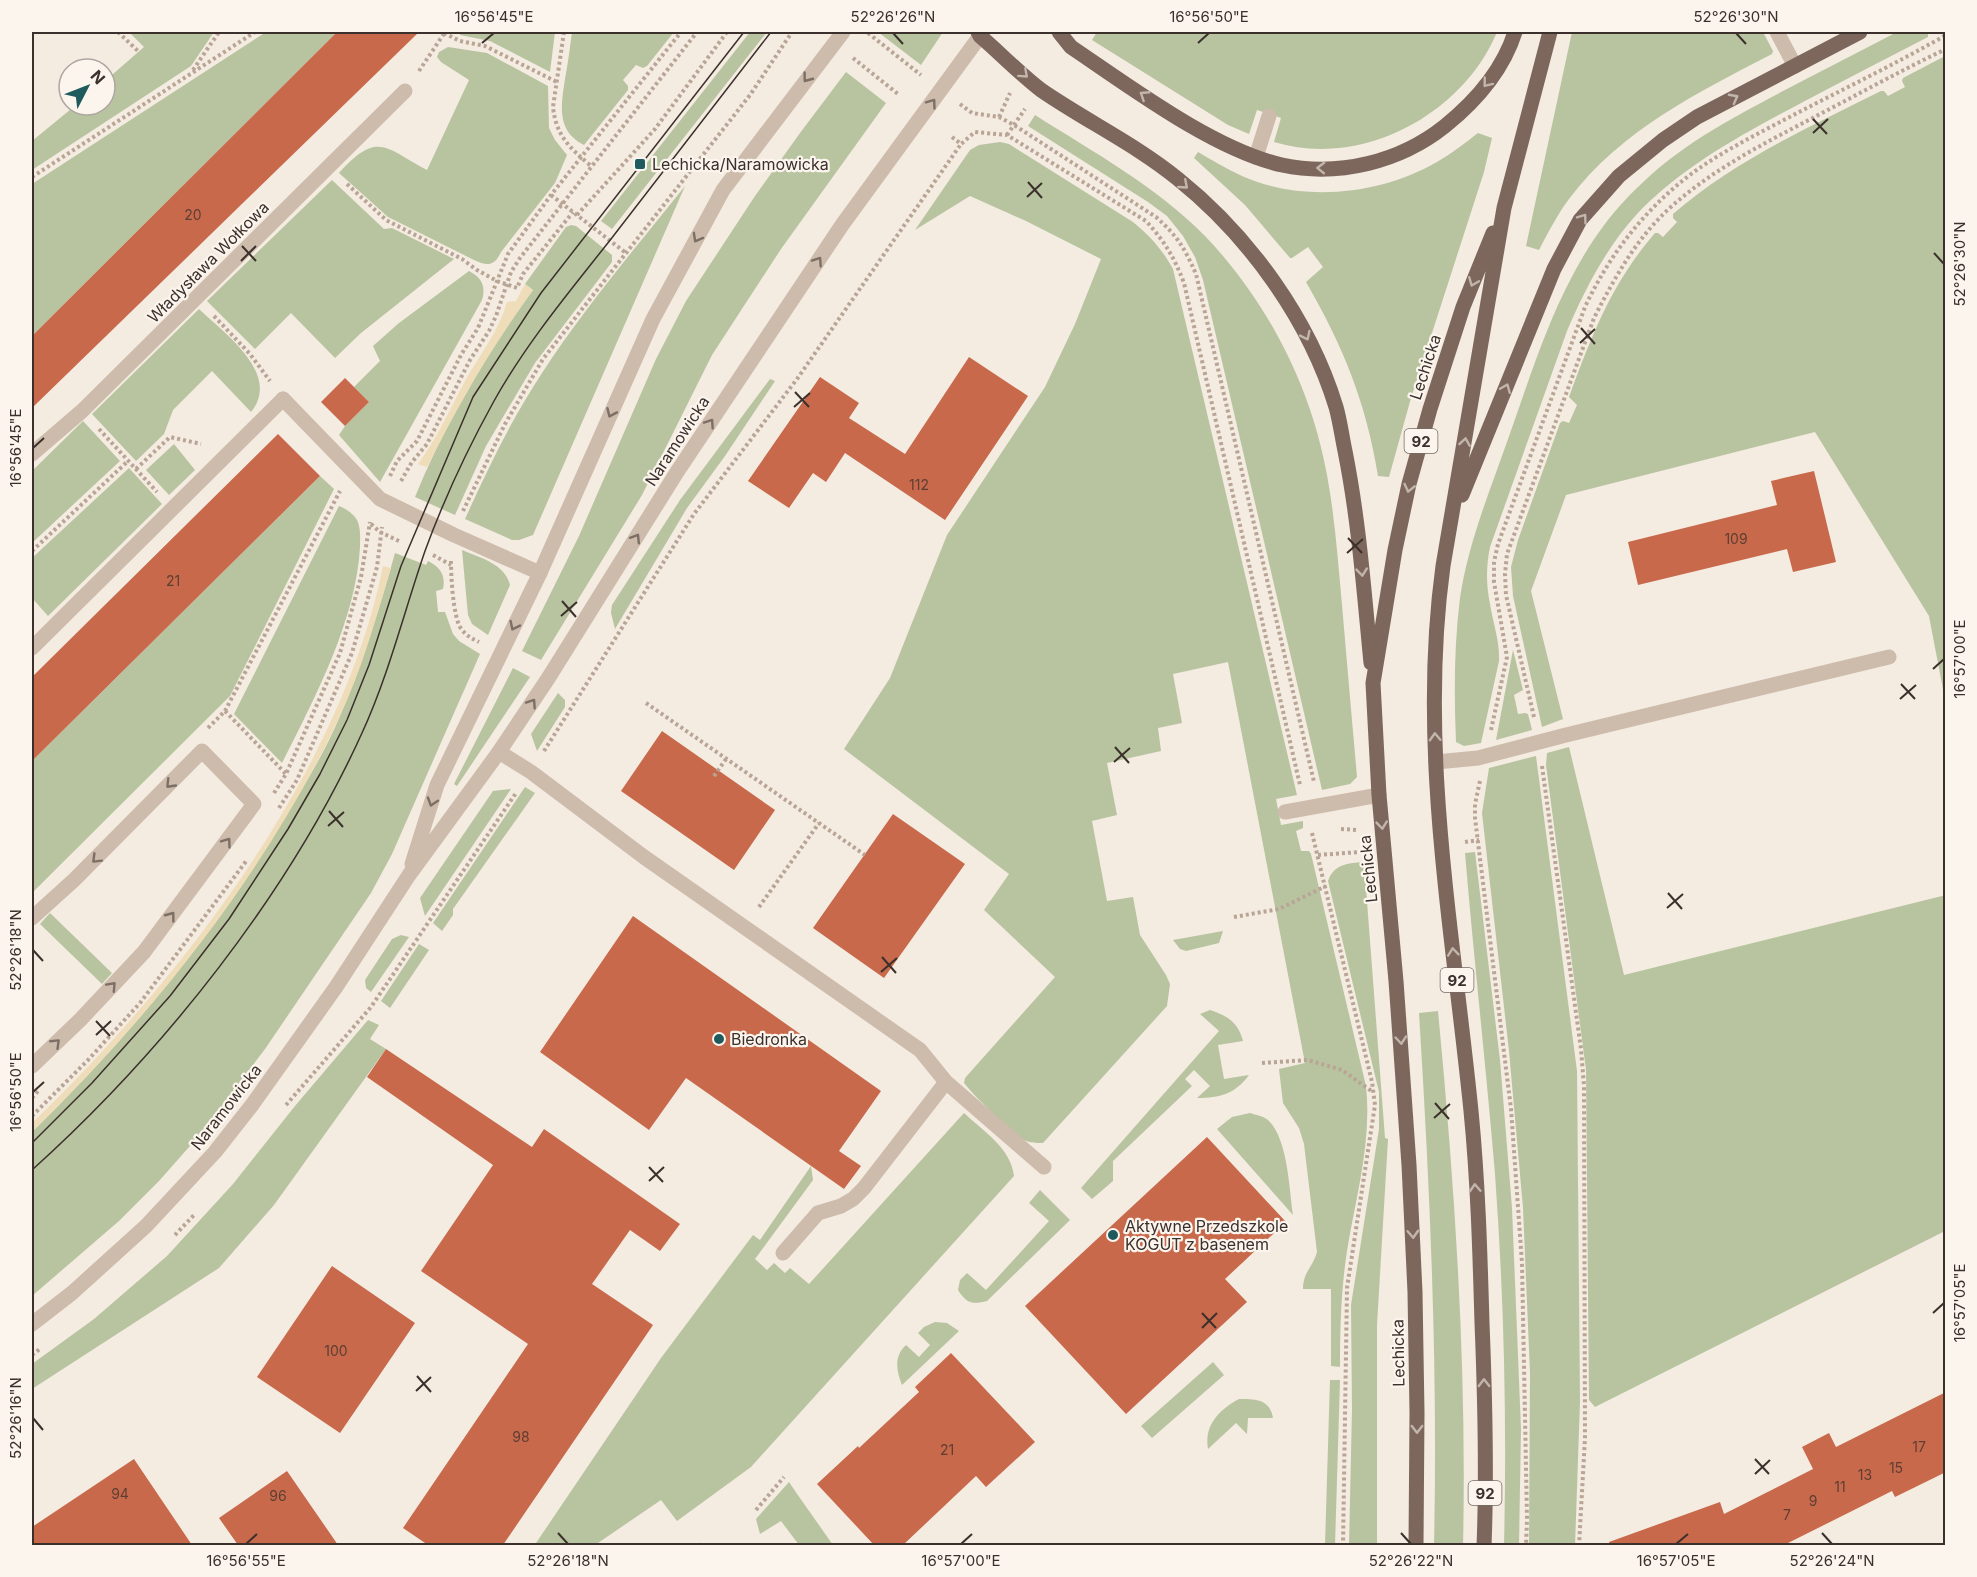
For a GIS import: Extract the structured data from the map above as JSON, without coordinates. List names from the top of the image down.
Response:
{
  "streets": {
    "main road": ["Lechicka", "92"],
    "street": ["Władysława Wołkowa", "Naramowicka"]
  },
  "places": {
    "transit": ["Lechicka/Naramowicka"],
    "other": ["Biedronka", "Aktywne Przedszkole KOGUT z basenem"]
  },
  "house_numbers": [
    "20",
    "112",
    "109",
    "21",
    "100",
    "98",
    "17",
    "21",
    "15",
    "13",
    "11",
    "94",
    "96",
    "9",
    "7"
  ],
  "north": "top right",
  "coordinates": [
    "16°56'45\"E",
    "52°26'26\"N",
    "16°56'50\"E",
    "52°26'30\"N",
    "16°57'00\"E",
    "52°26'18\"N",
    "16°57'05\"E",
    "52°26'16\"N",
    "16°56'55\"E",
    "52°26'22\"N",
    "52°26'24\"N"
  ]
}
